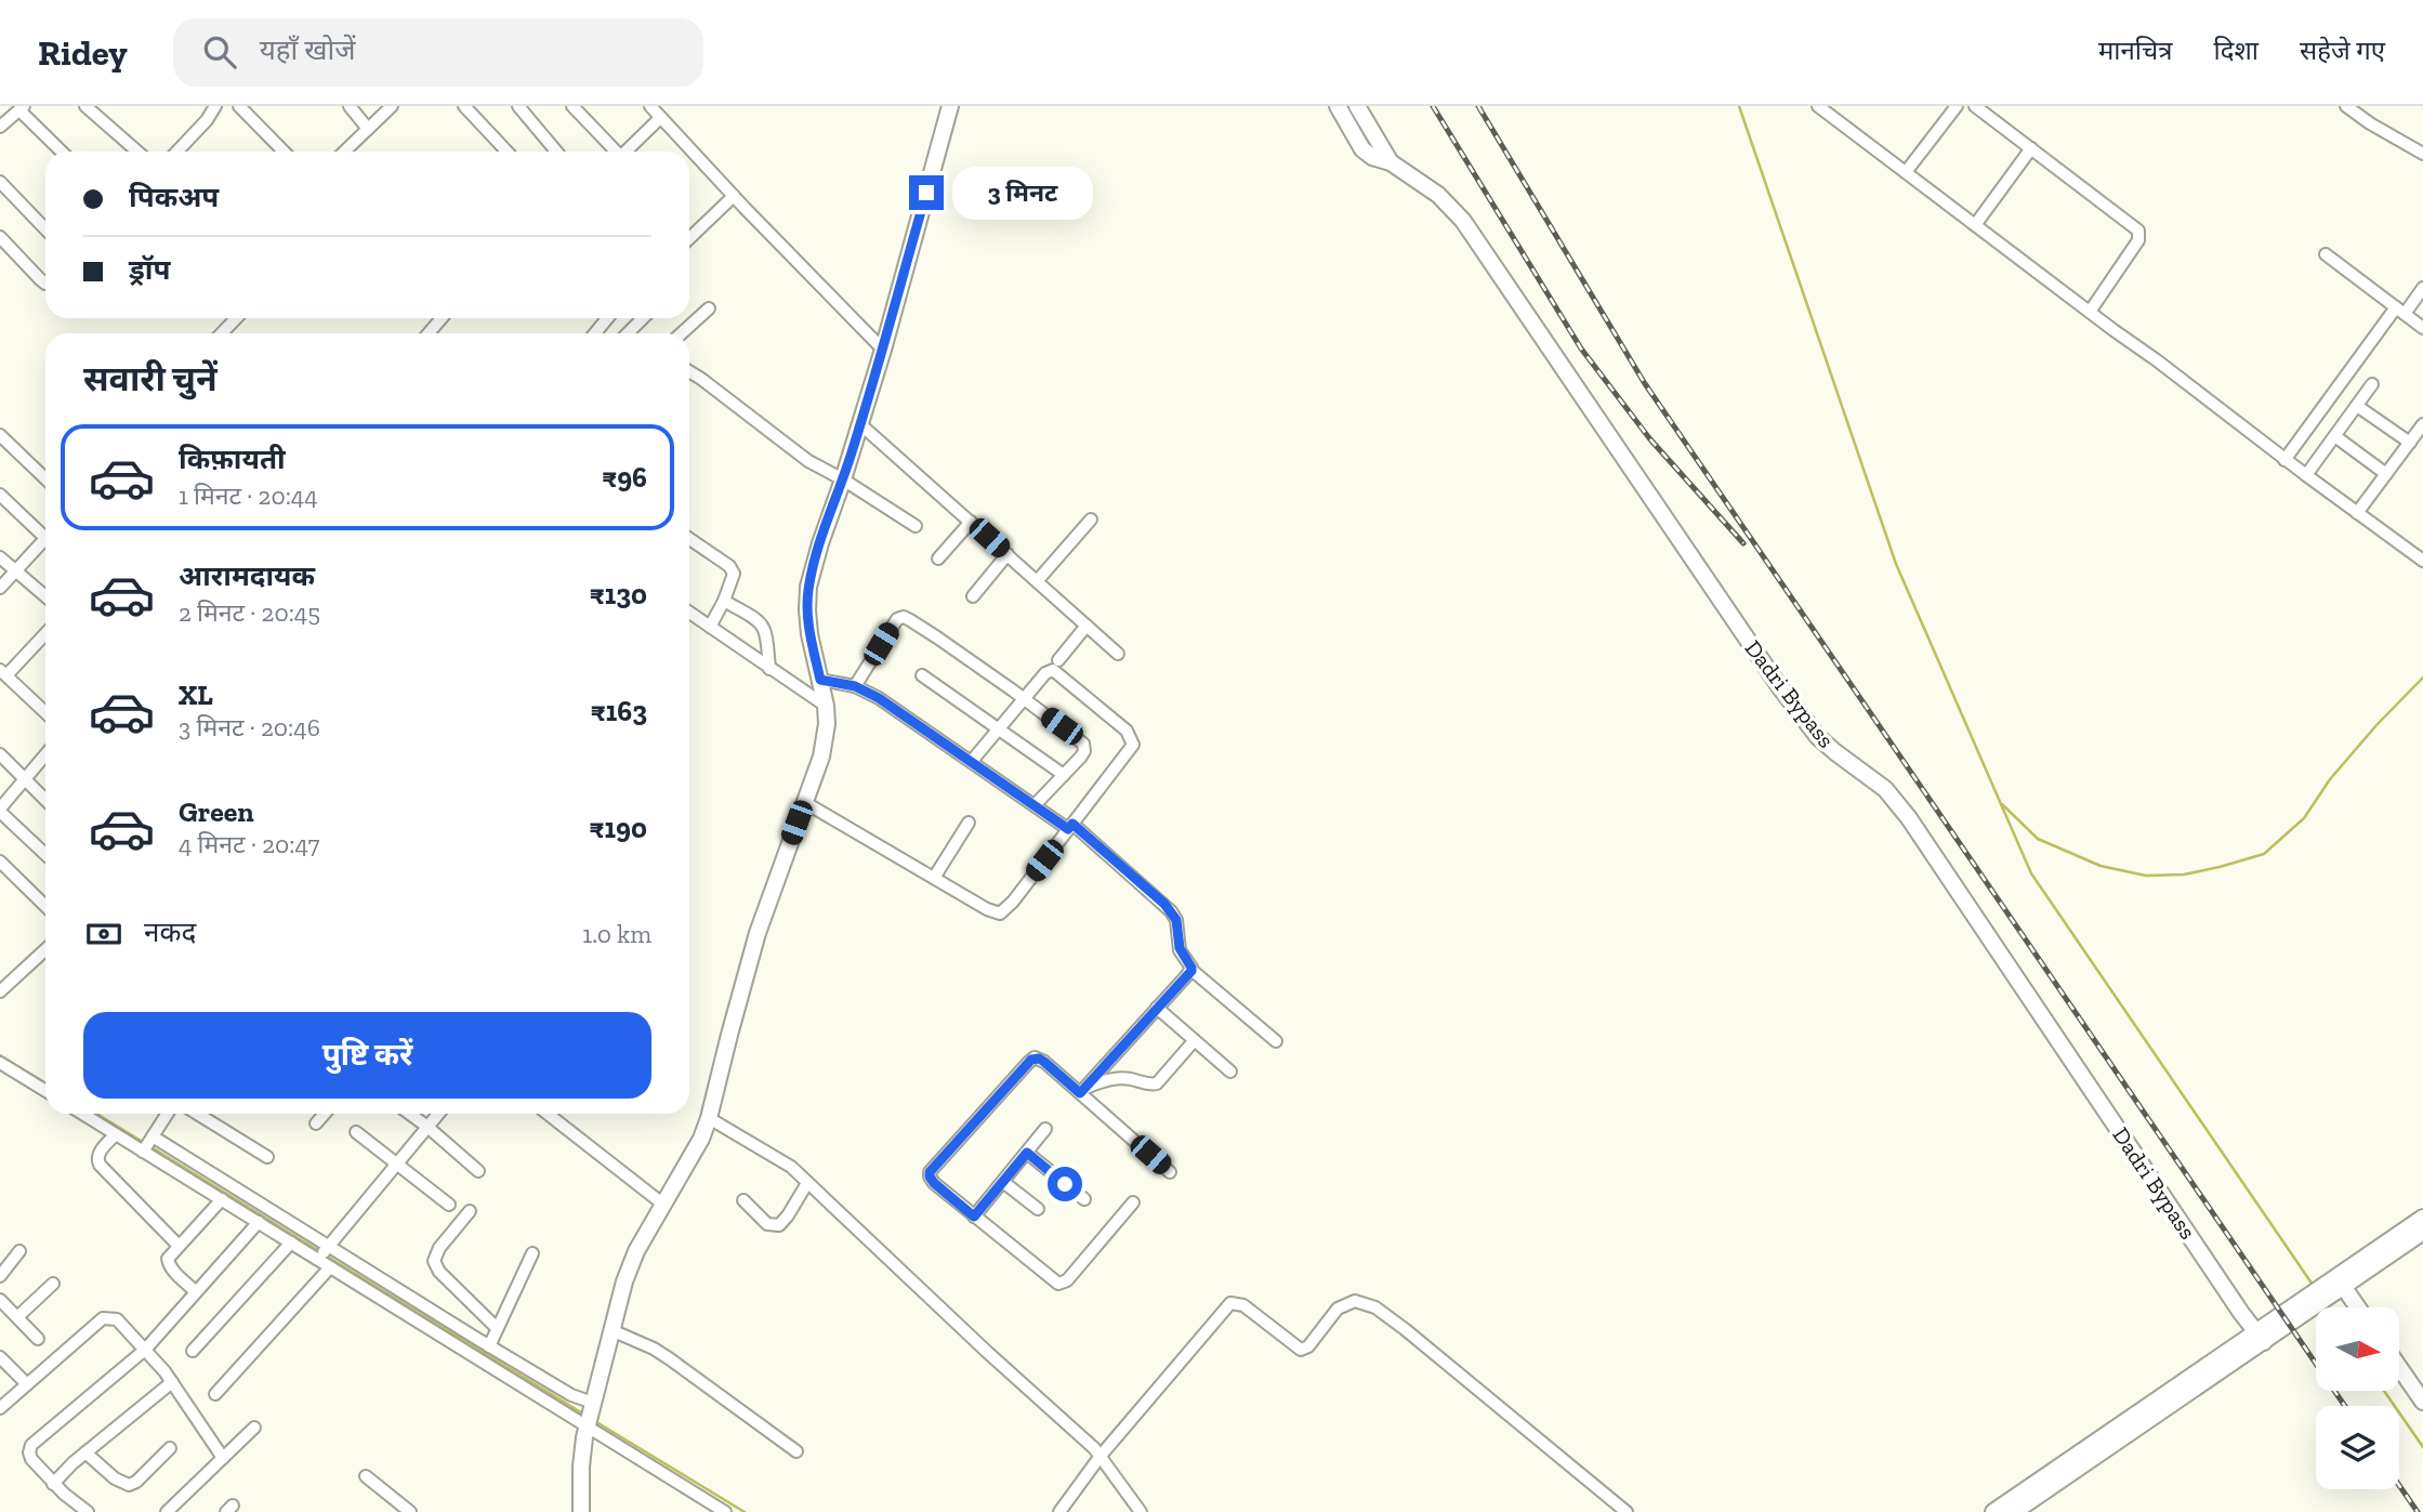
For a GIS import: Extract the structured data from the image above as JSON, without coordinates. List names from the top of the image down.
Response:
{
  "streets": {
    "main road": ["Dadri Bypass"]
  },
  "north": "right",
  "page": {
    "header": "Ridey",
    "search": "यहाँ खोजें",
    "nav": ["मानचित्र", "दिशा", "सहेजे गए"],
    "banner": ["पिकअप", "ड्रॉप"],
    "bubble": "3 मिनट",
    "heading": "सवारी चुनें",
    "list": [
      {
        "name": "किफ़ायती",
        "note": "1 मिनट · 20:44",
        "value": "₹96"
      },
      {
        "name": "आरामदायक",
        "note": "2 मिनट · 20:45",
        "value": "₹130"
      },
      {
        "name": "XL",
        "note": "3 मिनट · 20:46",
        "value": "₹163"
      },
      {
        "name": "Green",
        "note": "4 मिनट · 20:47",
        "value": "₹190"
      }
    ],
    "pay": ["नकद", "1.0 km"],
    "buttons": "पुष्टि करें"
  }
}
